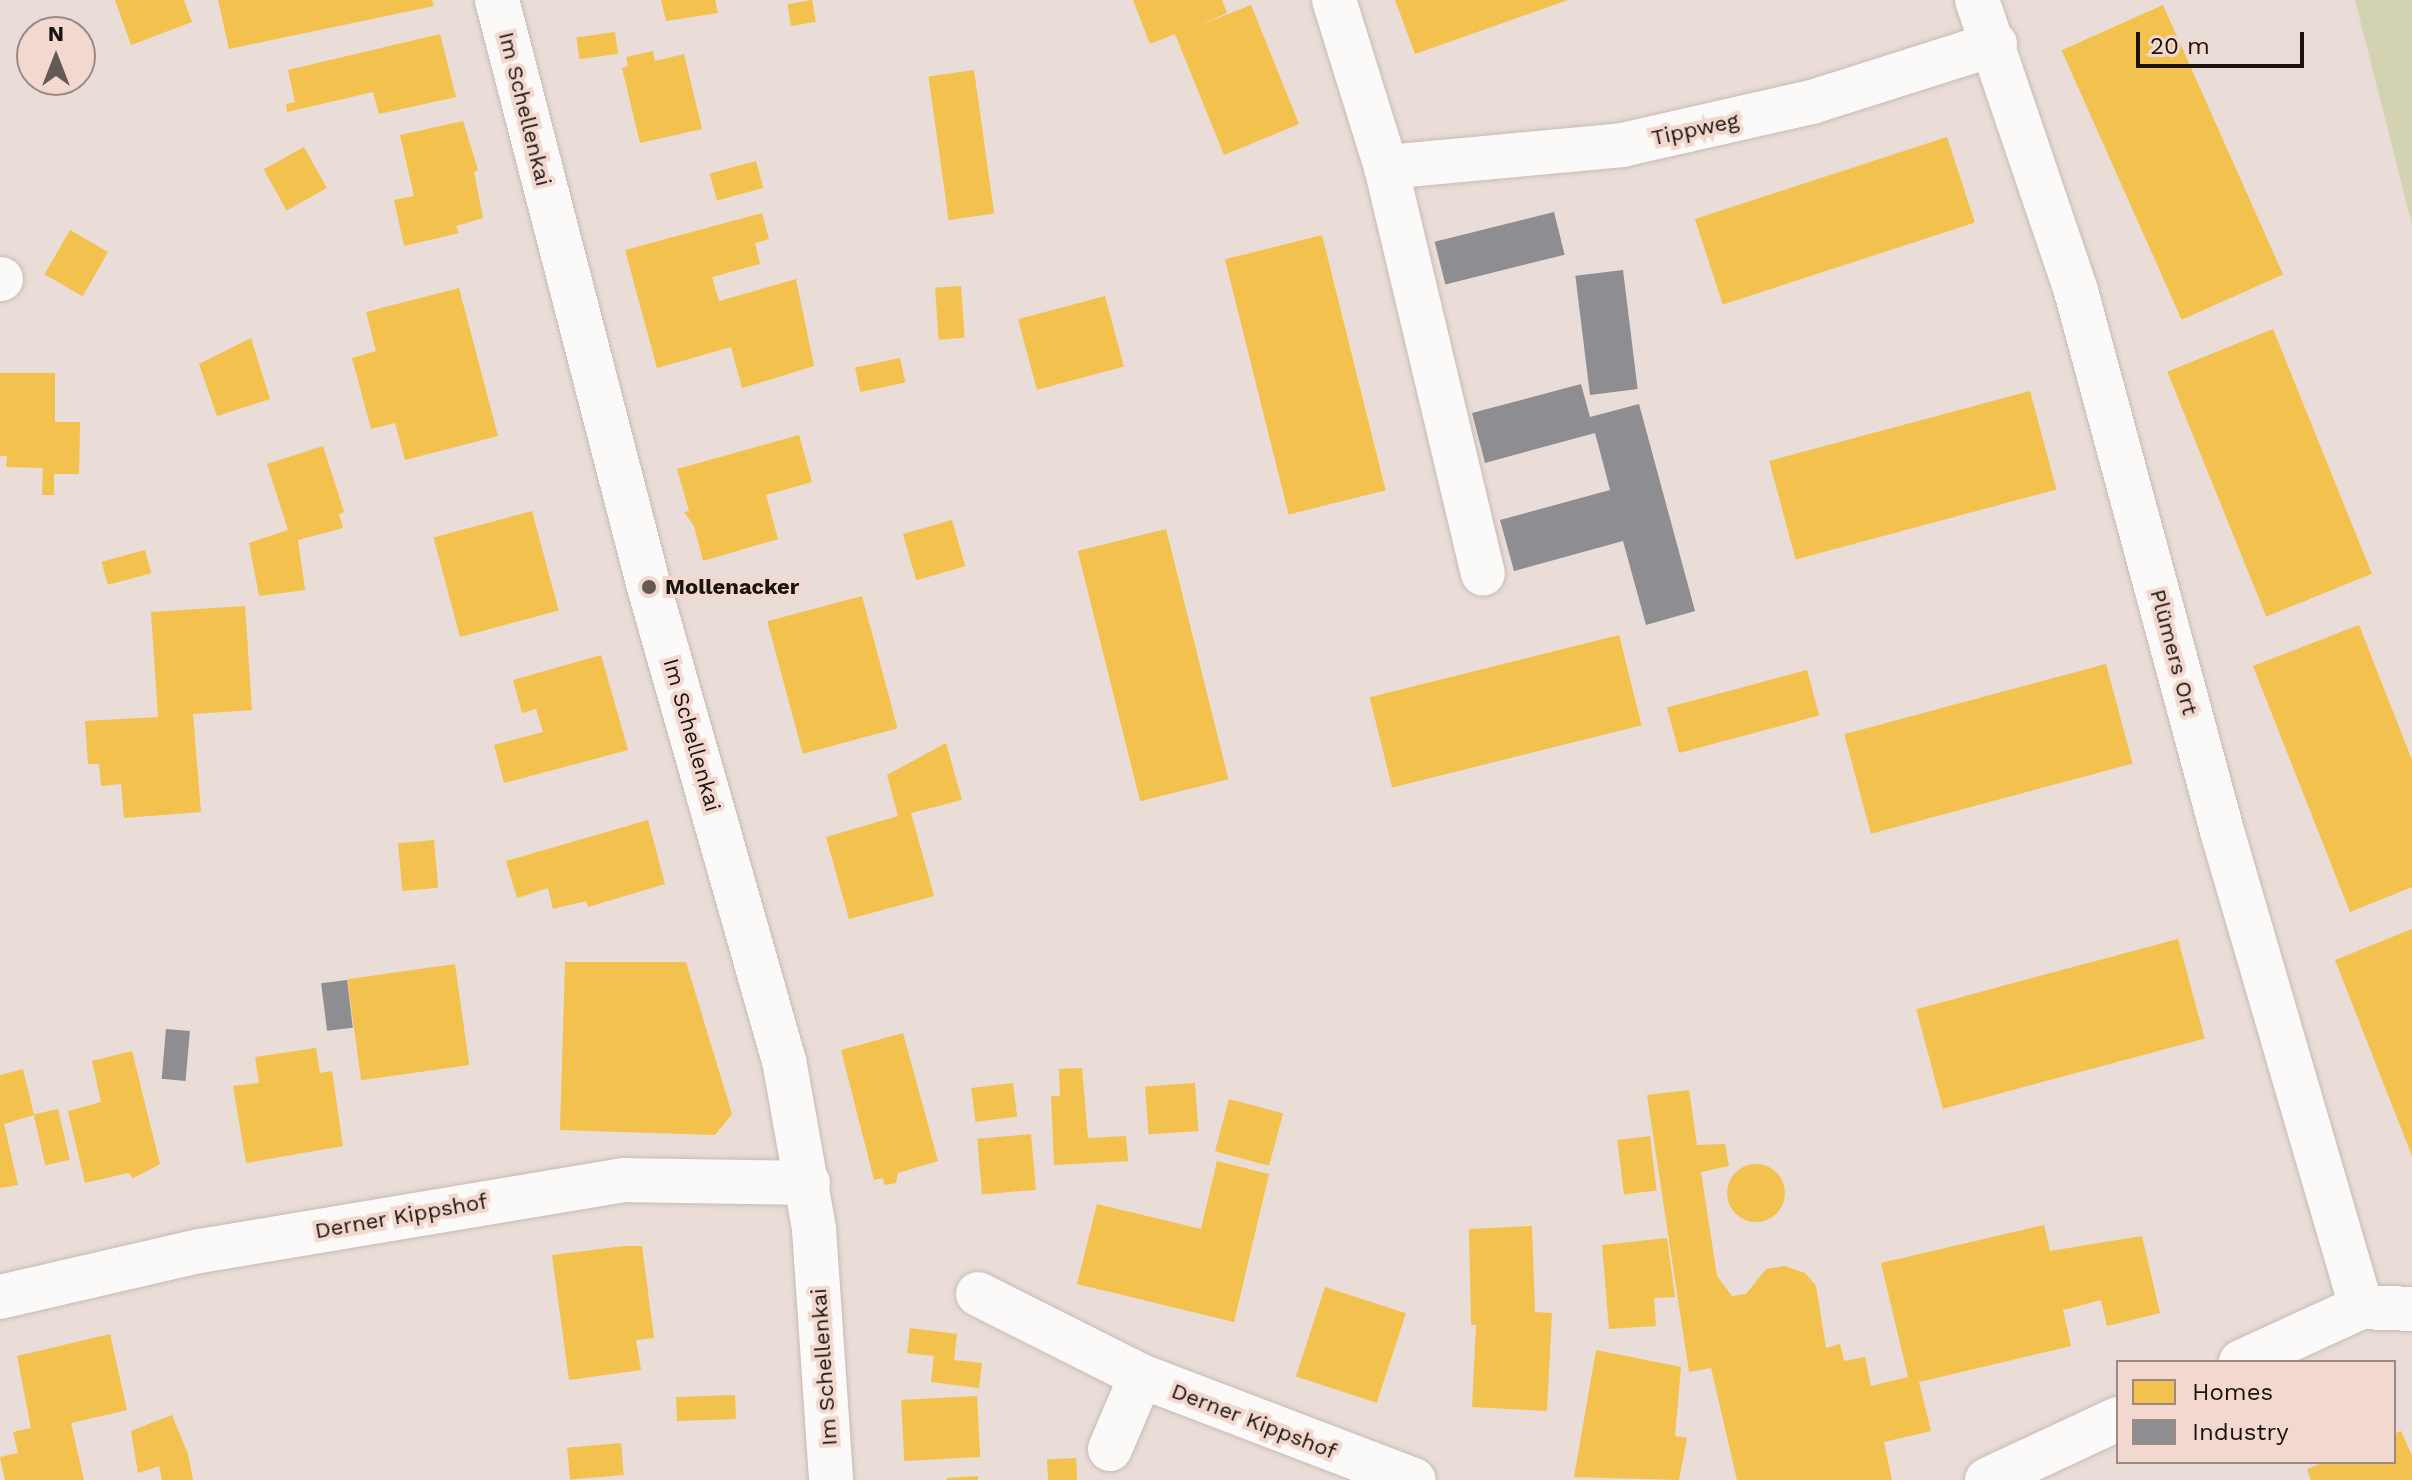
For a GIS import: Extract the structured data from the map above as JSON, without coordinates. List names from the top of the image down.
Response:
{
  "streets": {
    "street": [
      "Im Schellenkai",
      "Tippweg",
      "Plümers Ort",
      "Derner Kippshof"
    ]
  },
  "crossings": [
    ["Im Schellenkai", "Derner Kippshof"],
    ["Tippweg", "Plümers Ort"]
  ],
  "places": ["Mollenacker"],
  "legend": ["Homes", "Industry"],
  "scale_bar": "20 m",
  "north": "top"
}
